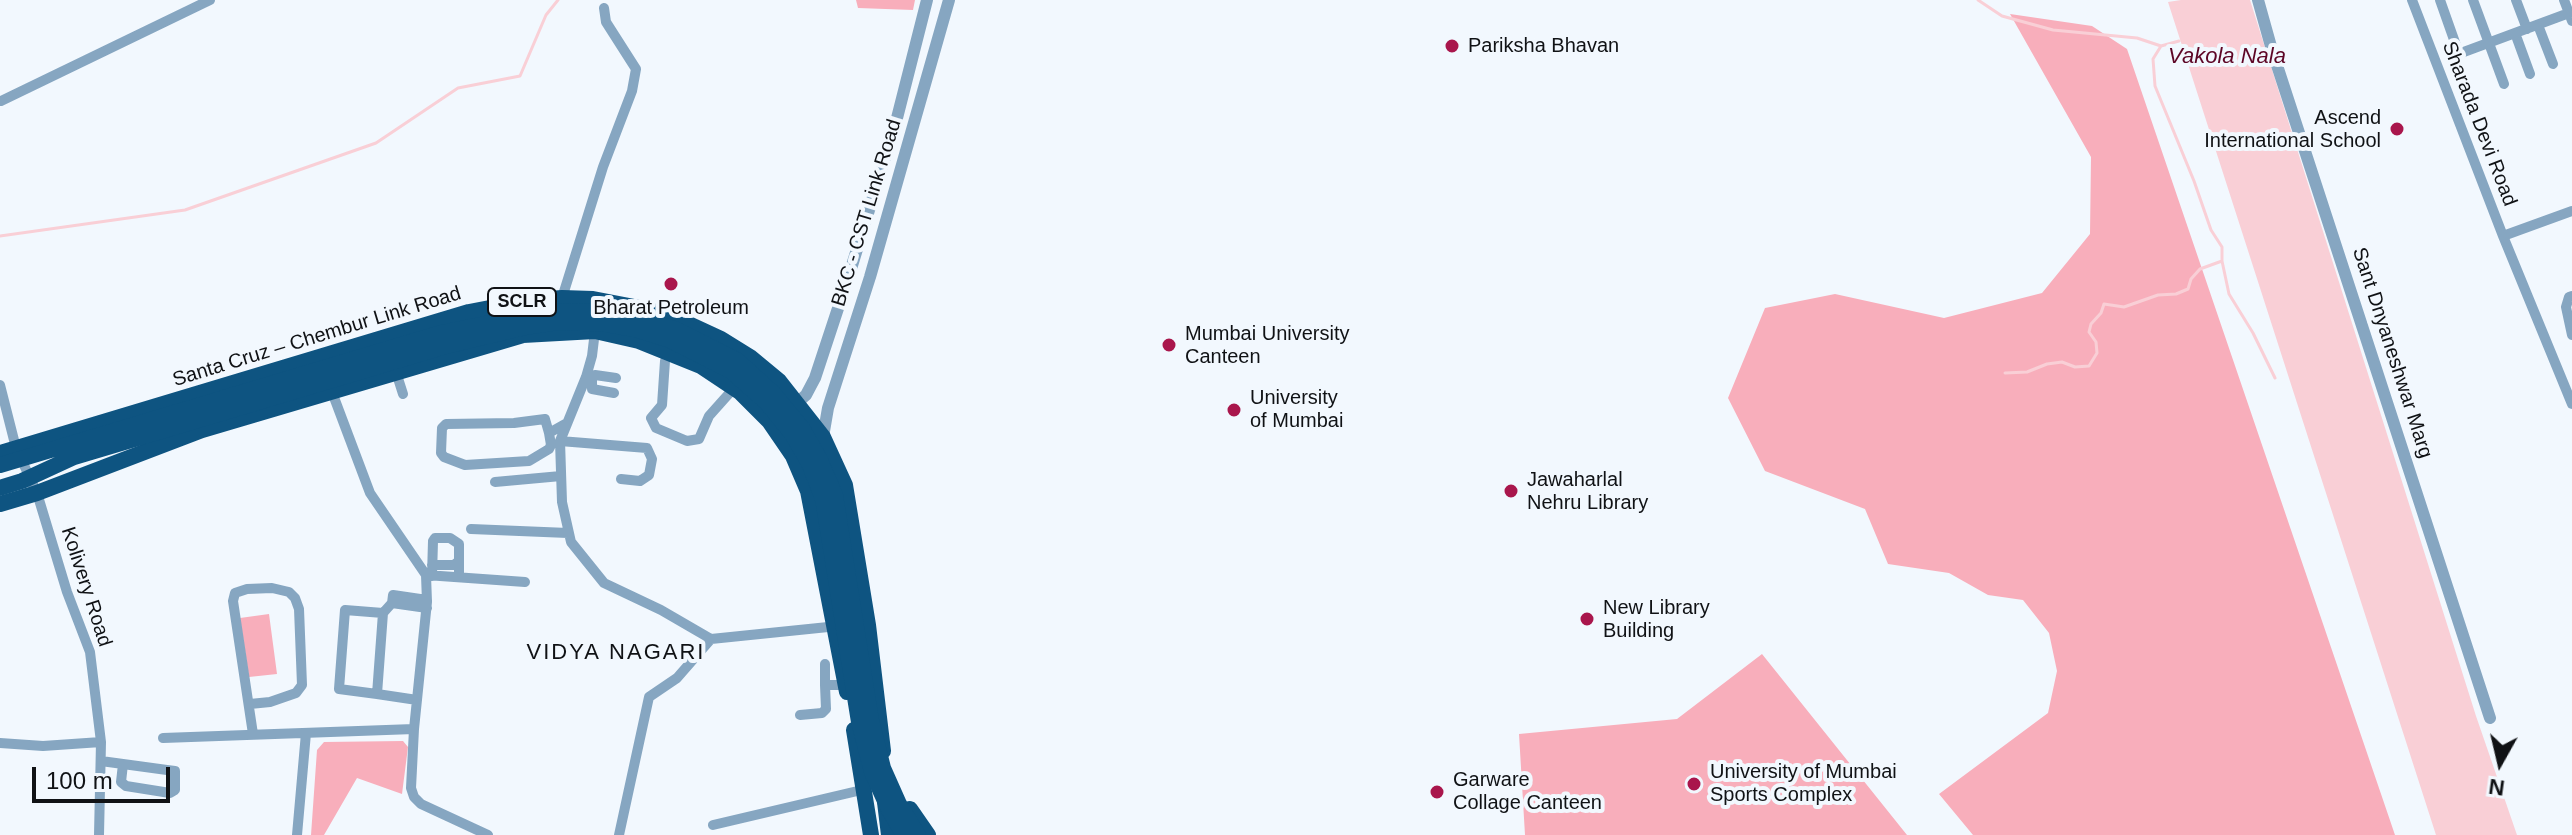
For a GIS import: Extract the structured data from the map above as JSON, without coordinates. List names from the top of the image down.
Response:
{
  "streets": {
    "highway": ["SCLR", "Santa Cruz – Chembur Link Road"],
    "street": [
      "Sharada Devi Road",
      "BKC - CST Link Road",
      "Sant Dnyaneshwar Marg",
      "Kolivery Road"
    ]
  },
  "crossings": [
    ["BKC - CST Link Road", "Santa Cruz – Chembur Link Road"],
    ["SCLR", "Kolivery Road"],
    ["Santa Cruz – Chembur Link Road", "Kolivery Road"]
  ],
  "districts": ["VIDYA NAGARI"],
  "water": ["Vakola Nala"],
  "places": [
    "Pariksha Bhavan",
    "Ascend International School",
    "Bharat Petroleum",
    "Mumbai University Canteen",
    "University of Mumbai",
    "Jawaharlal Nehru Library",
    "New Library Building",
    "University of Mumbai Sports Complex",
    "Garware Collage Canteen"
  ],
  "scale_bar": "100 m",
  "north": "bottom"
}
